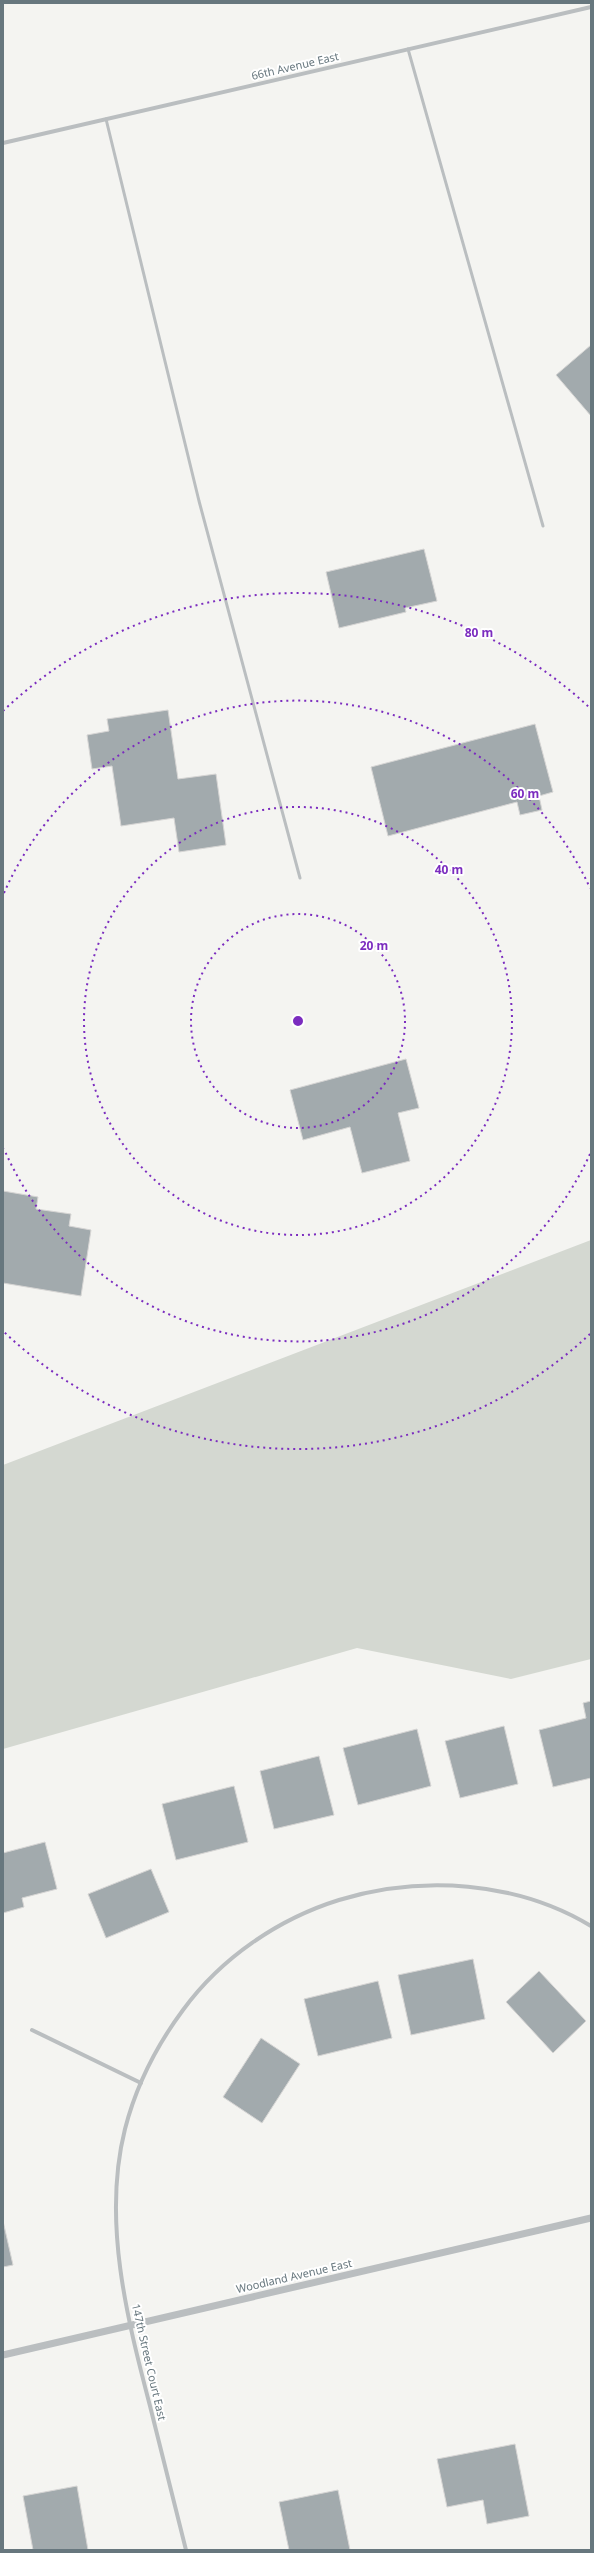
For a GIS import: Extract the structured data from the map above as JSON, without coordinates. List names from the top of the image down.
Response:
{
  "streets": {
    "street": ["66th Avenue East", "Woodland Avenue East", "147th Street Court East"]
  },
  "crossings": [
    ["Woodland Avenue East", "147th Street Court East"]
  ],
  "rings": [
    "80 m",
    "60 m",
    "40 m",
    "20 m"
  ]
}
